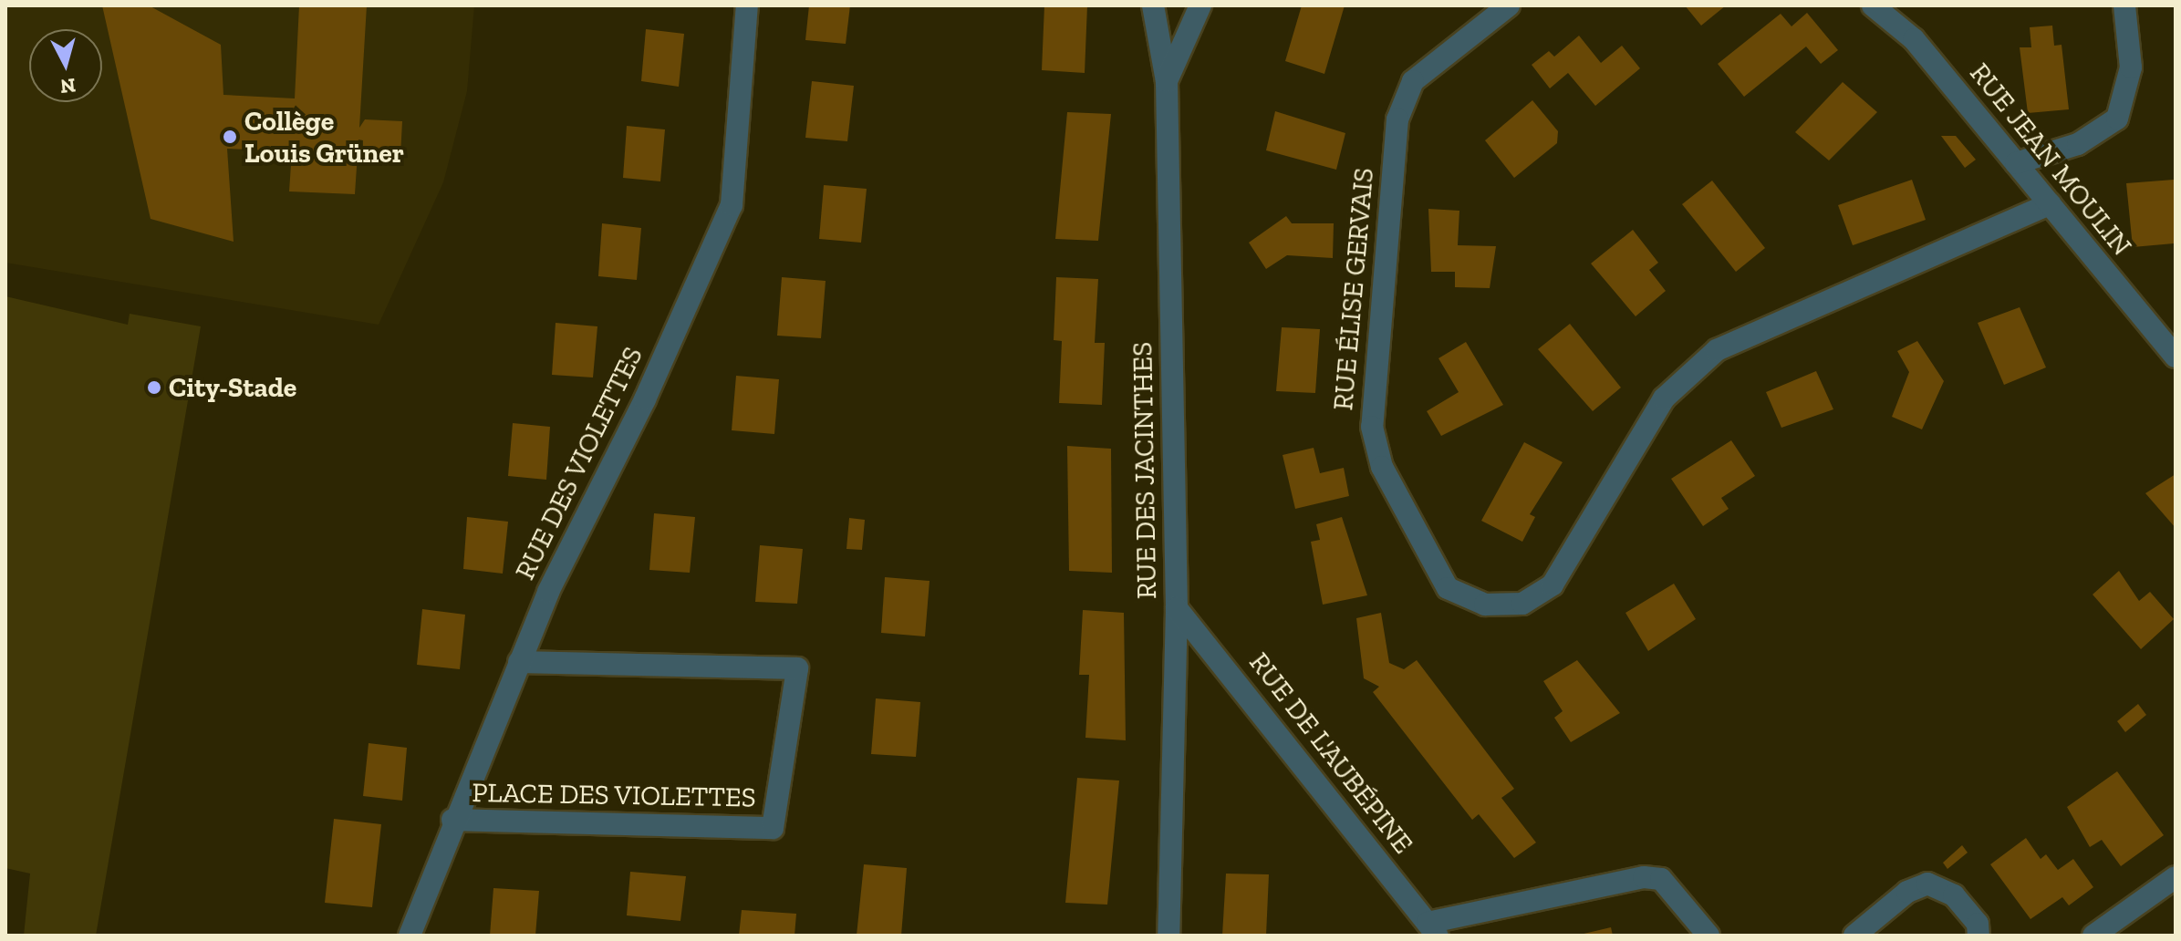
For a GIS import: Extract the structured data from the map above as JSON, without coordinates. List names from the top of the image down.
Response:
{
  "streets": {
    "street": [
      "RUE JEAN MOULIN",
      "RUE ÉLISE GERVAIS",
      "RUE DES VIOLETTES",
      "RUE DES JACINTHES",
      "RUE DE L'AUBÉPINE",
      "PLACE DES VIOLETTES"
    ]
  },
  "crossings": [
    ["RUE JEAN MOULIN", "RUE ÉLISE GERVAIS"],
    ["RUE DES VIOLETTES", "PLACE DES VIOLETTES"],
    ["RUE DES JACINTHES", "RUE DE L'AUBÉPINE"]
  ],
  "places": ["Collège Louis Grüner", "City-Stade"],
  "north": "bottom"
}
